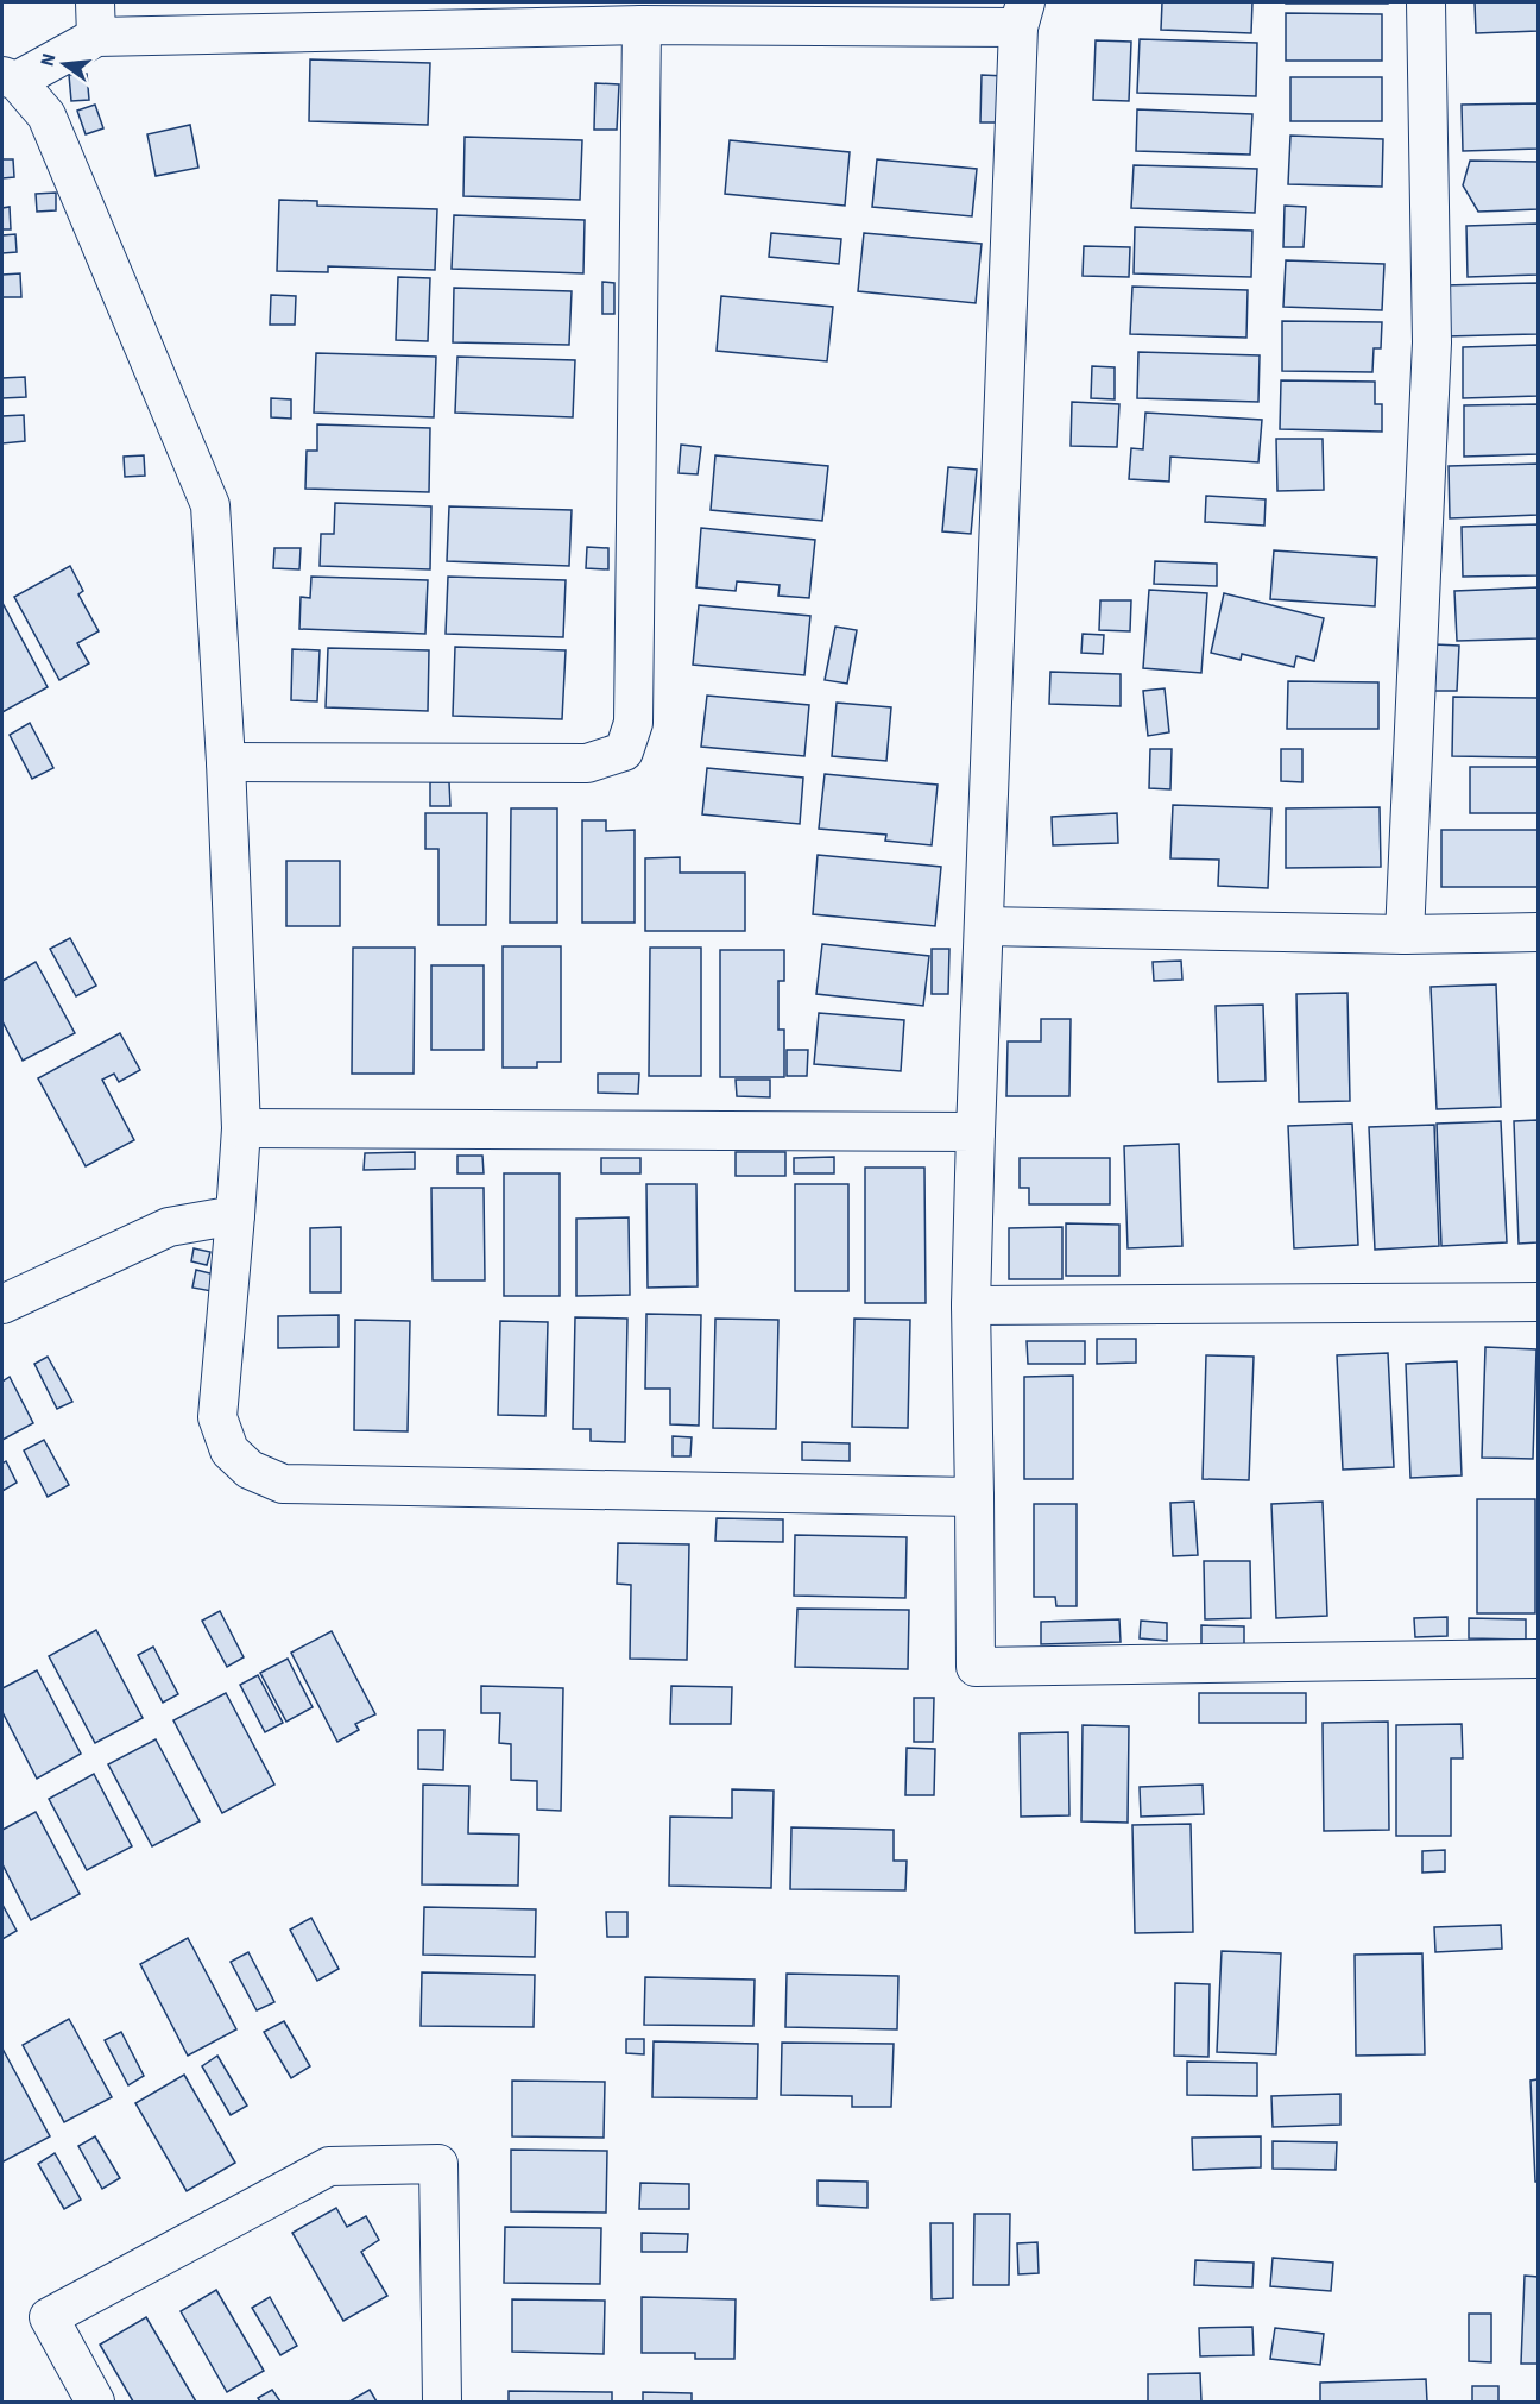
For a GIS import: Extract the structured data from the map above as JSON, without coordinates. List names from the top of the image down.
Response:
{
  "north": "left"
}
